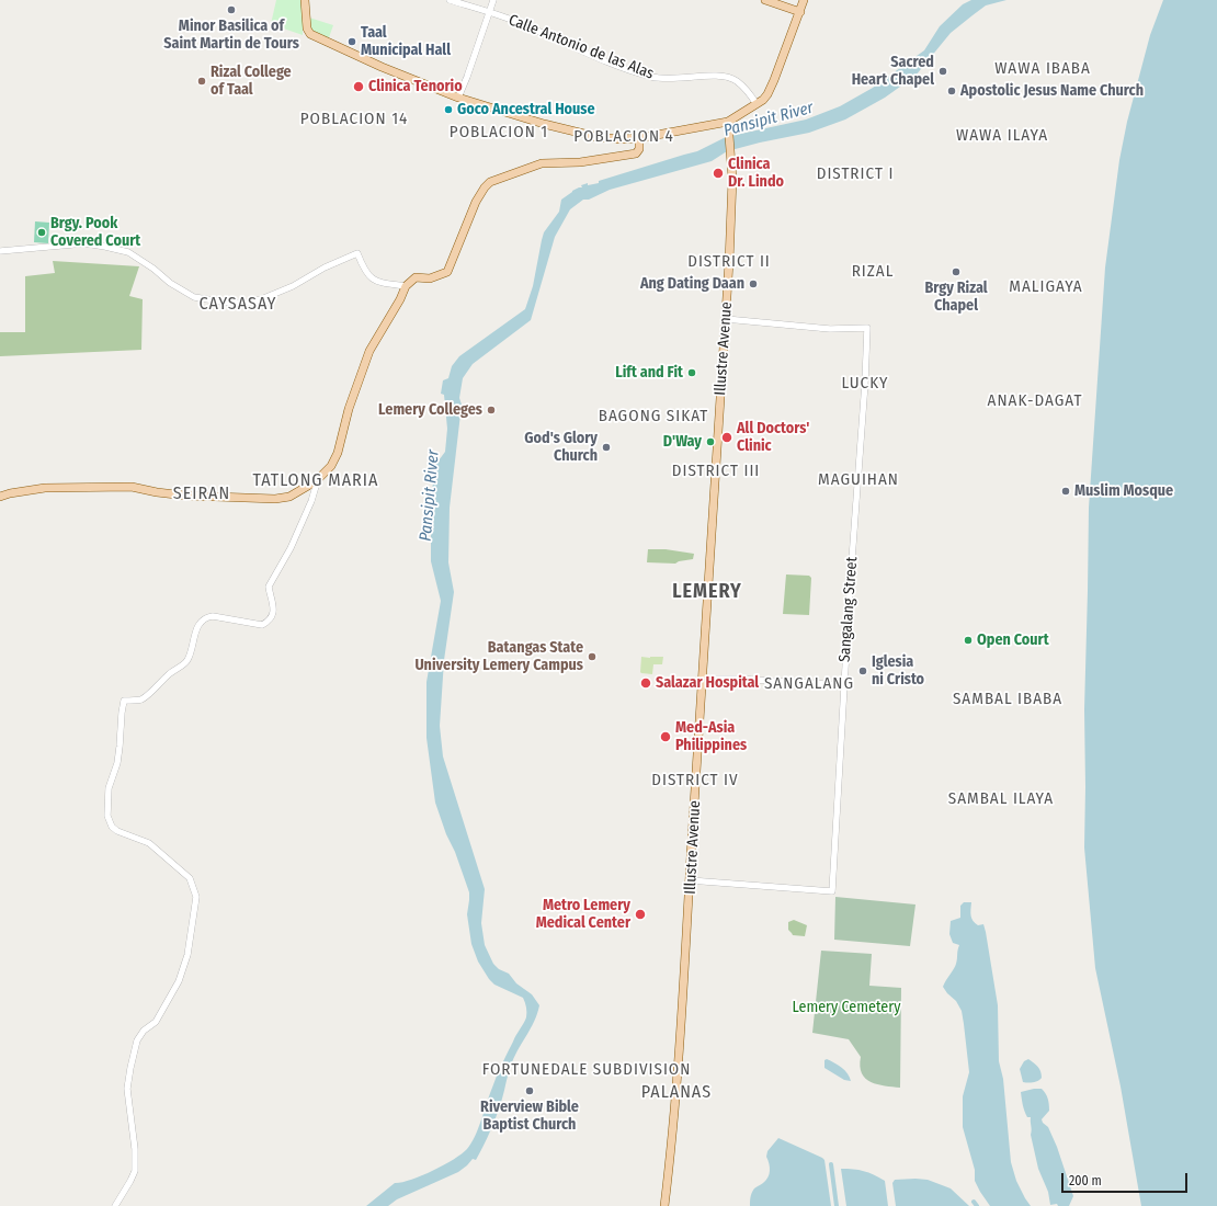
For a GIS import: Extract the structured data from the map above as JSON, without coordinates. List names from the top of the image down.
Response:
{
  "streets": {
    "main road": ["Illustre Avenue"],
    "street": ["Calle Antonio de las Alas", "Sangalang Street"]
  },
  "crossings": [
    ["Illustre Avenue", "Sangalang Street"]
  ],
  "districts": [
    "WAWA IBABA",
    "POBLACION 14",
    "POBLACION 1",
    "WAWA ILAYA",
    "POBLACION 4",
    "DISTRICT I",
    "DISTRICT II",
    "RIZAL",
    "MALIGAYA",
    "CAYSASAY",
    "LUCKY",
    "ANAK-DAGAT",
    "BAGONG SIKAT",
    "DISTRICT III",
    "MAGUIHAN",
    "TATLONG MARIA",
    "SEIRAN",
    "LEMERY",
    "SANGALANG",
    "SAMBAL IBABA",
    "DISTRICT IV",
    "SAMBAL ILAYA",
    "FORTUNEDALE SUBDIVISION",
    "PALANAS"
  ],
  "water": ["Pansipit River"],
  "parks": ["Lemery Cemetery"],
  "places": [
    "Minor Basilica of Saint Martin de Tours",
    "Taal Municipal Hall",
    "Sacred Heart Chapel",
    "Rizal College of Taal",
    "Clinica Tenorio",
    "Apostolic Jesus Name Church",
    "Goco Ancestral House",
    "Clinica Dr. Lindo",
    "Brgy. Pook Covered Court",
    "Brgy Rizal Chapel",
    "Ang Dating Daan",
    "Lift and Fit",
    "Lemery Colleges",
    "All Doctors' Clinic",
    "D'Way",
    "God's Glory Church",
    "Muslim Mosque",
    "Open Court",
    "Batangas State University Lemery Campus",
    "Iglesia ni Cristo",
    "Salazar Hospital",
    "Med-Asia Philippines",
    "Metro Lemery Medical Center",
    "Riverview Bible Baptist Church"
  ],
  "scale_bar": "200 m"
}
